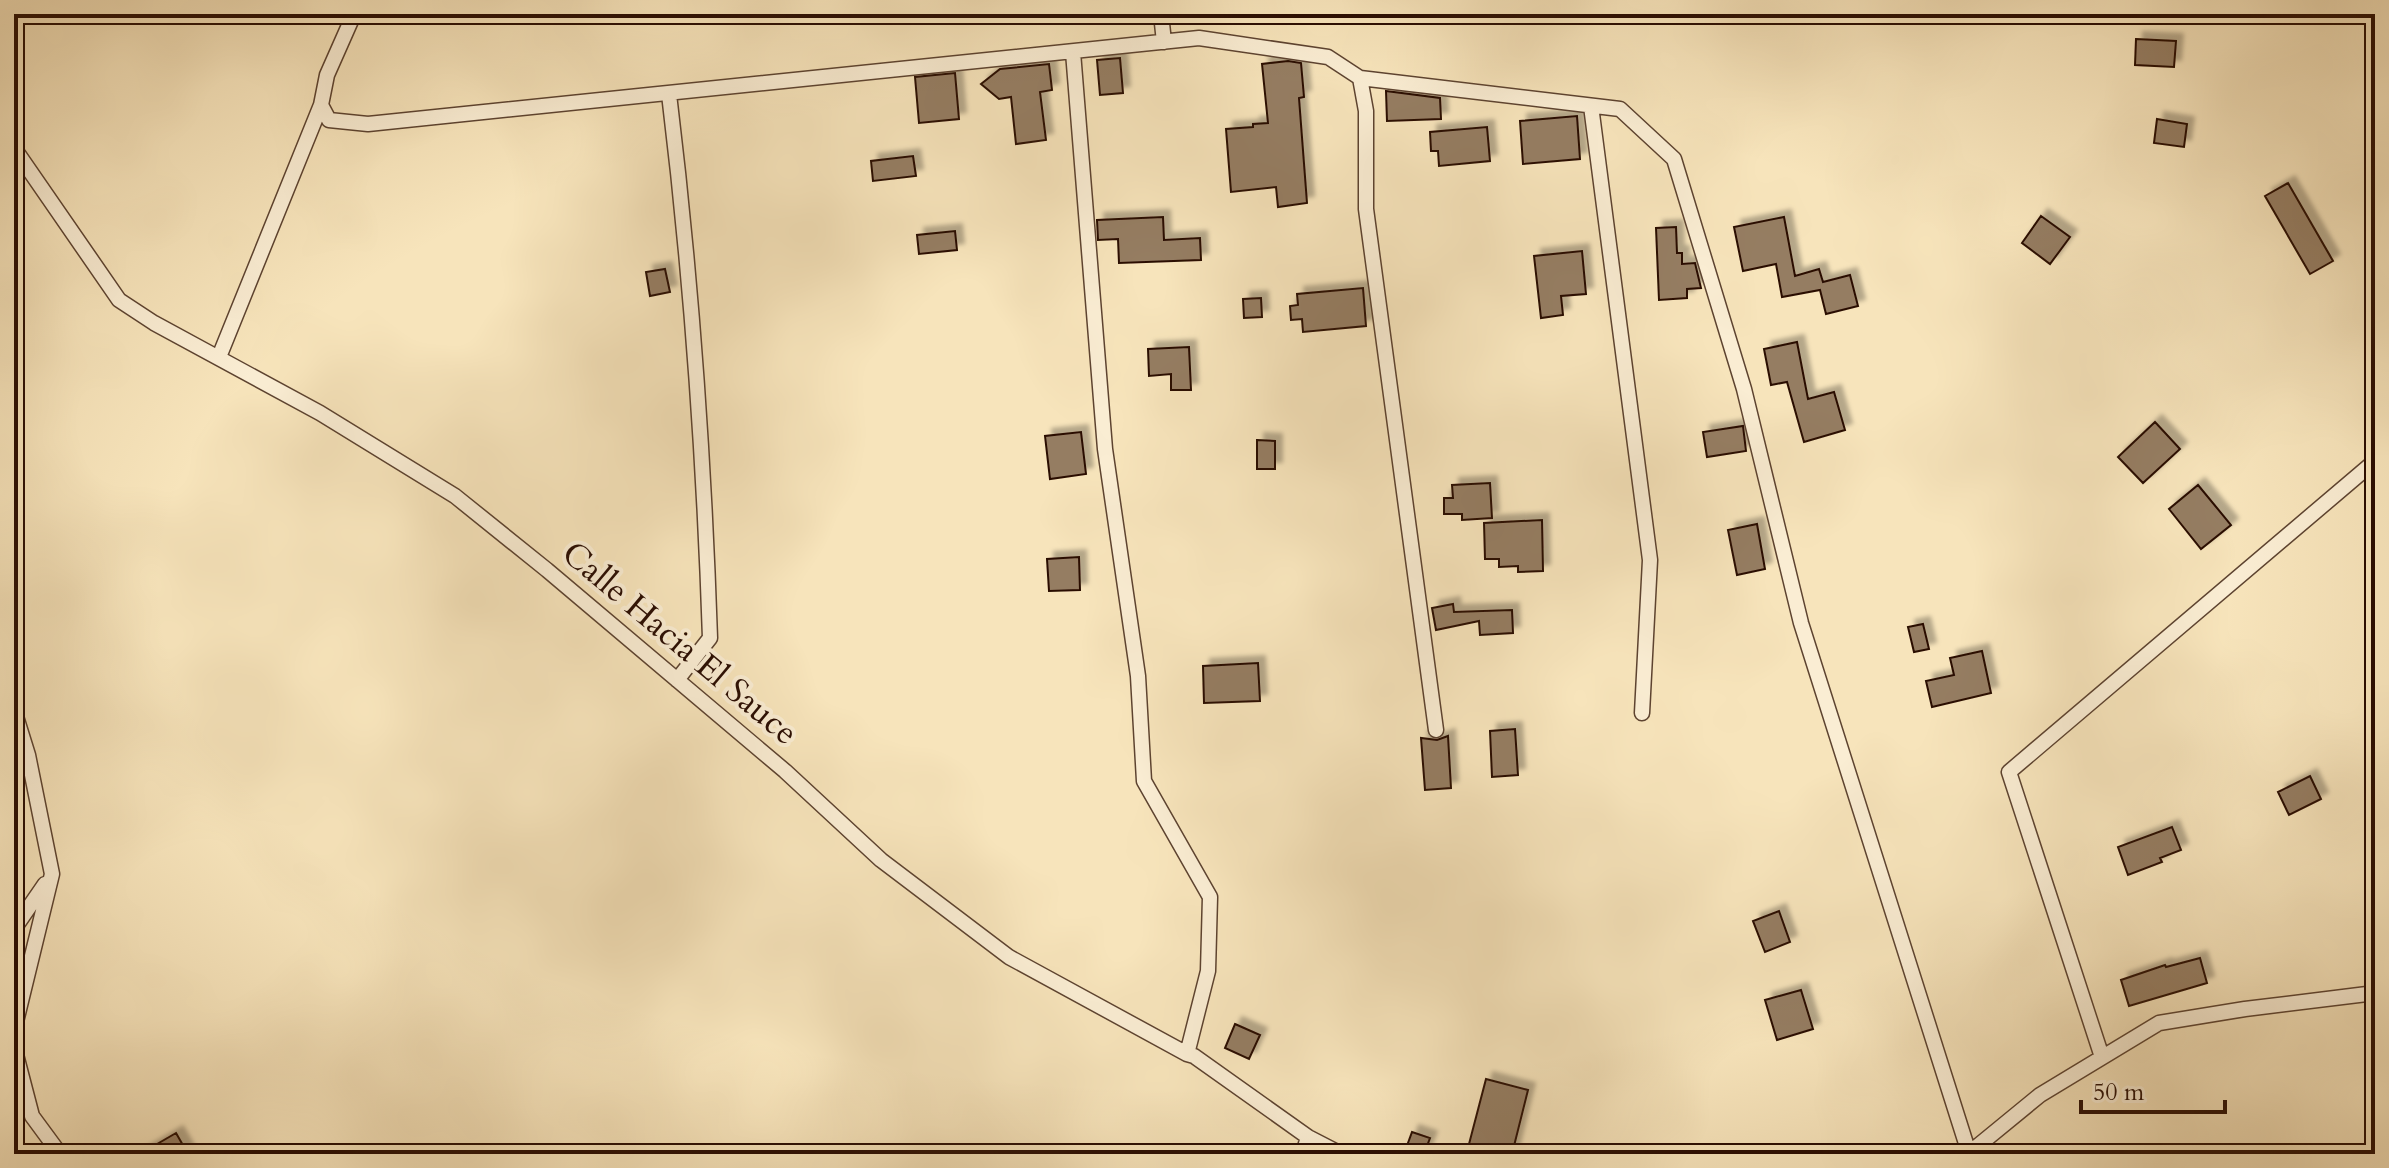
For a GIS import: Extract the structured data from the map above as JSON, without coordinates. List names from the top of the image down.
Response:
{
  "streets": {
    "street": ["Calle Hacia El Sauce"]
  },
  "scale_bar": "50 m"
}
